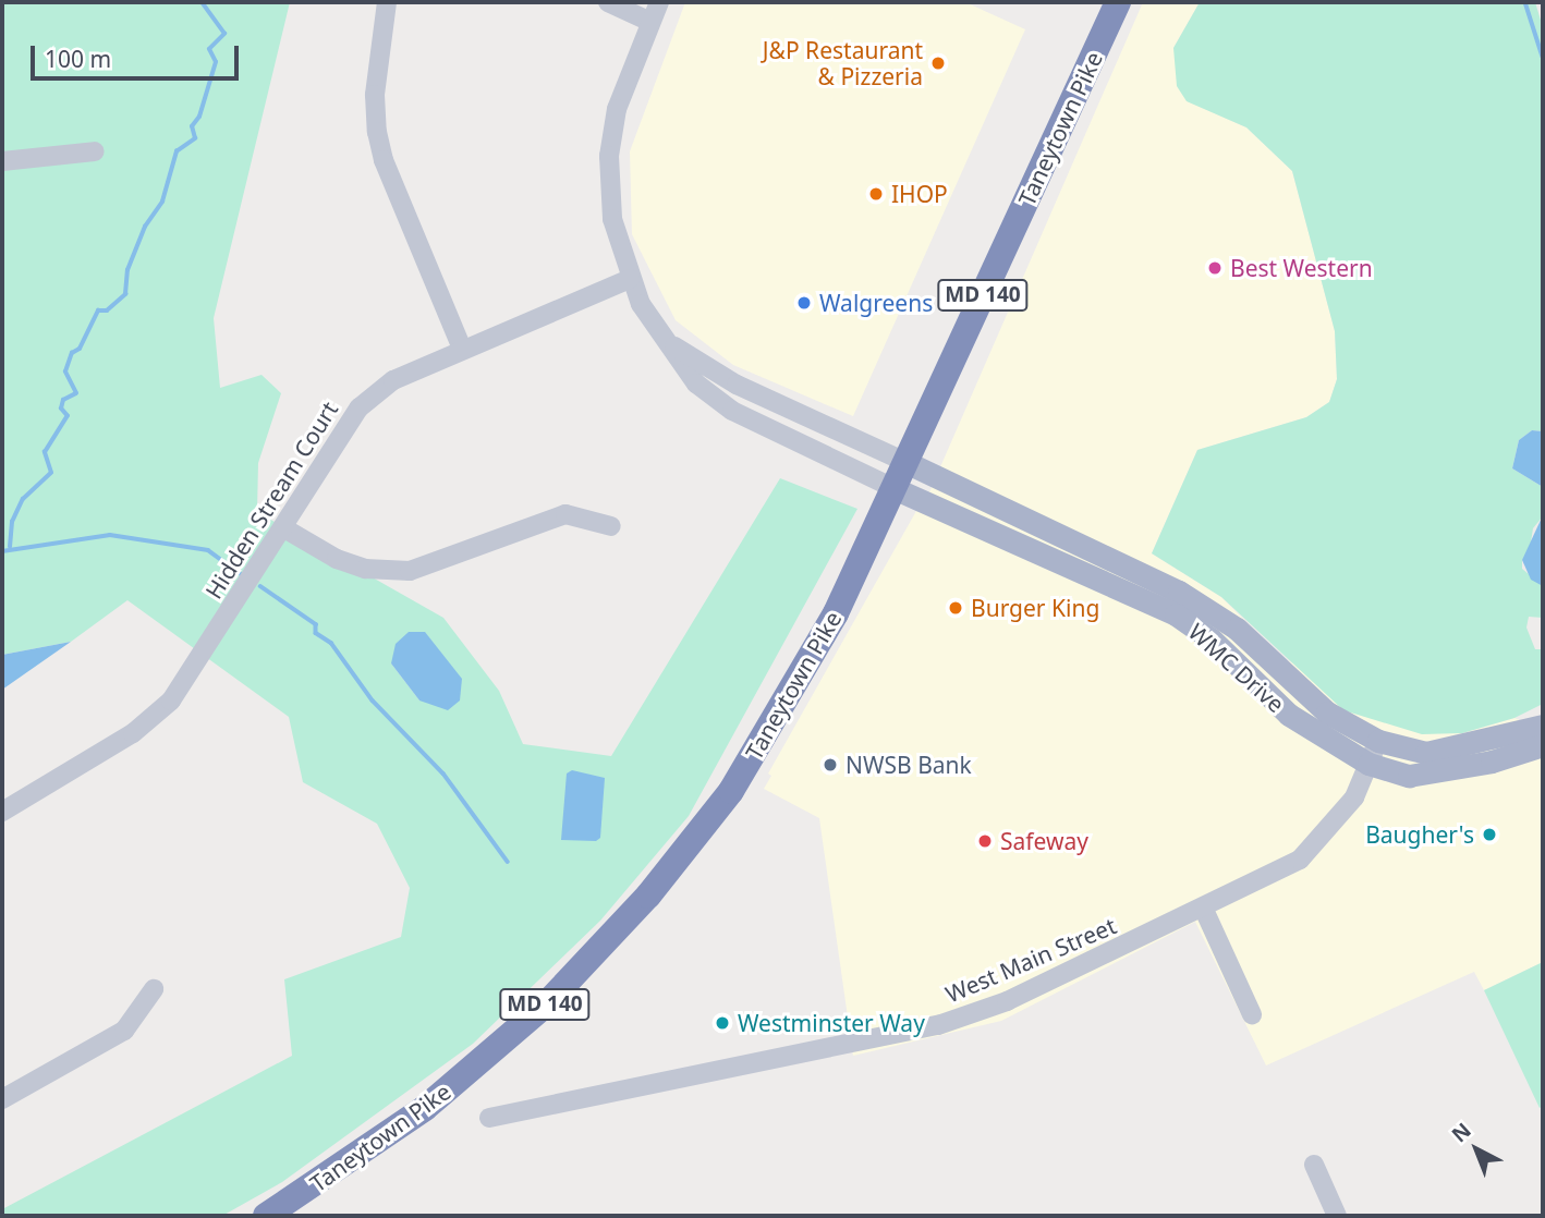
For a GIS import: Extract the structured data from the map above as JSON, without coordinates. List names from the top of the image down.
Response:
{
  "streets": {
    "highway": ["Taneytown Pike", "MD 140"],
    "main road": ["WMC Drive"],
    "street": ["Hidden Stream Court", "West Main Street"]
  },
  "crossings": [
    ["Taneytown Pike", "WMC Drive"],
    ["WMC Drive", "West Main Street"]
  ],
  "places": [
    "J&P Restaurant & Pizzeria",
    "IHOP",
    "Best Western",
    "Walgreens",
    "Burger King",
    "NWSB Bank",
    "Baugher's",
    "Safeway",
    "Westminster Way"
  ],
  "scale_bar": "100 m",
  "north": "top left"
}
